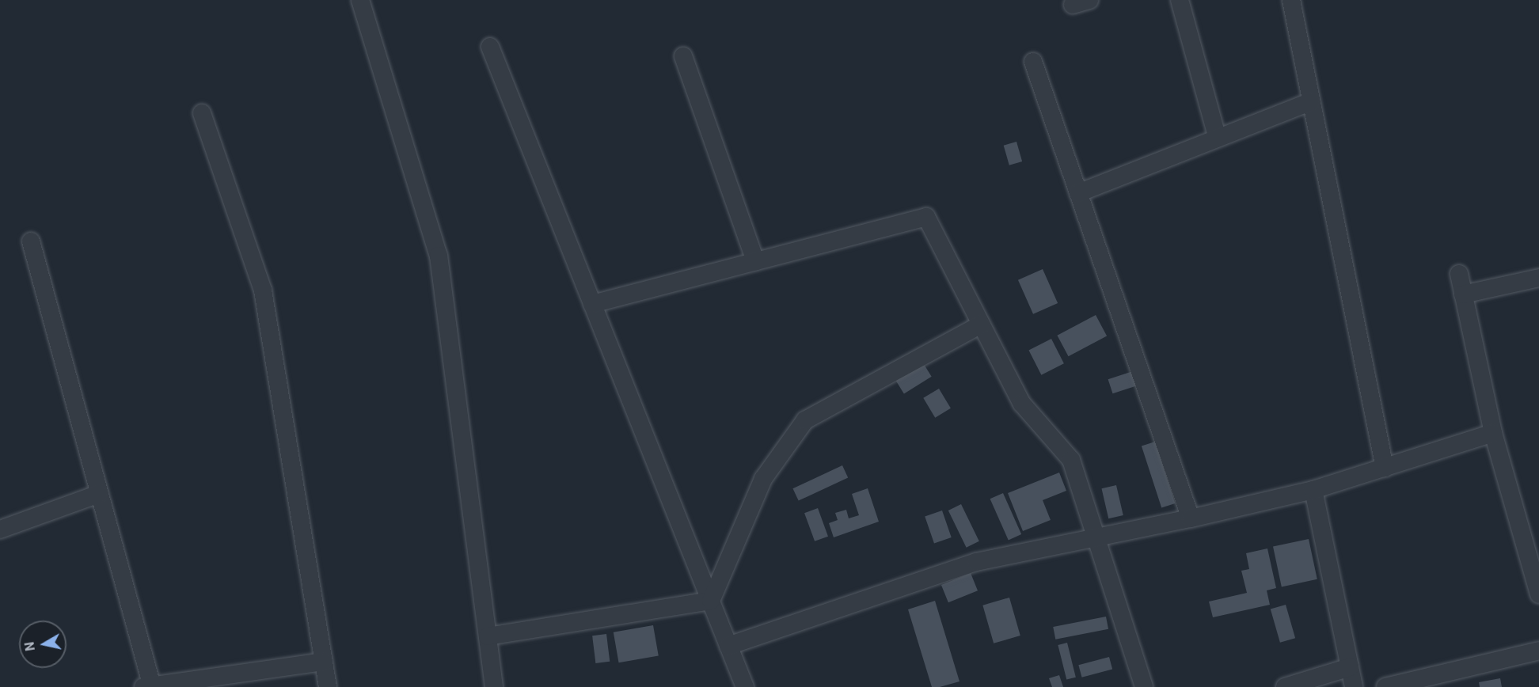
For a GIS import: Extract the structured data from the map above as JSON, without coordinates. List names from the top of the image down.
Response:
{
  "north": "left"
}
